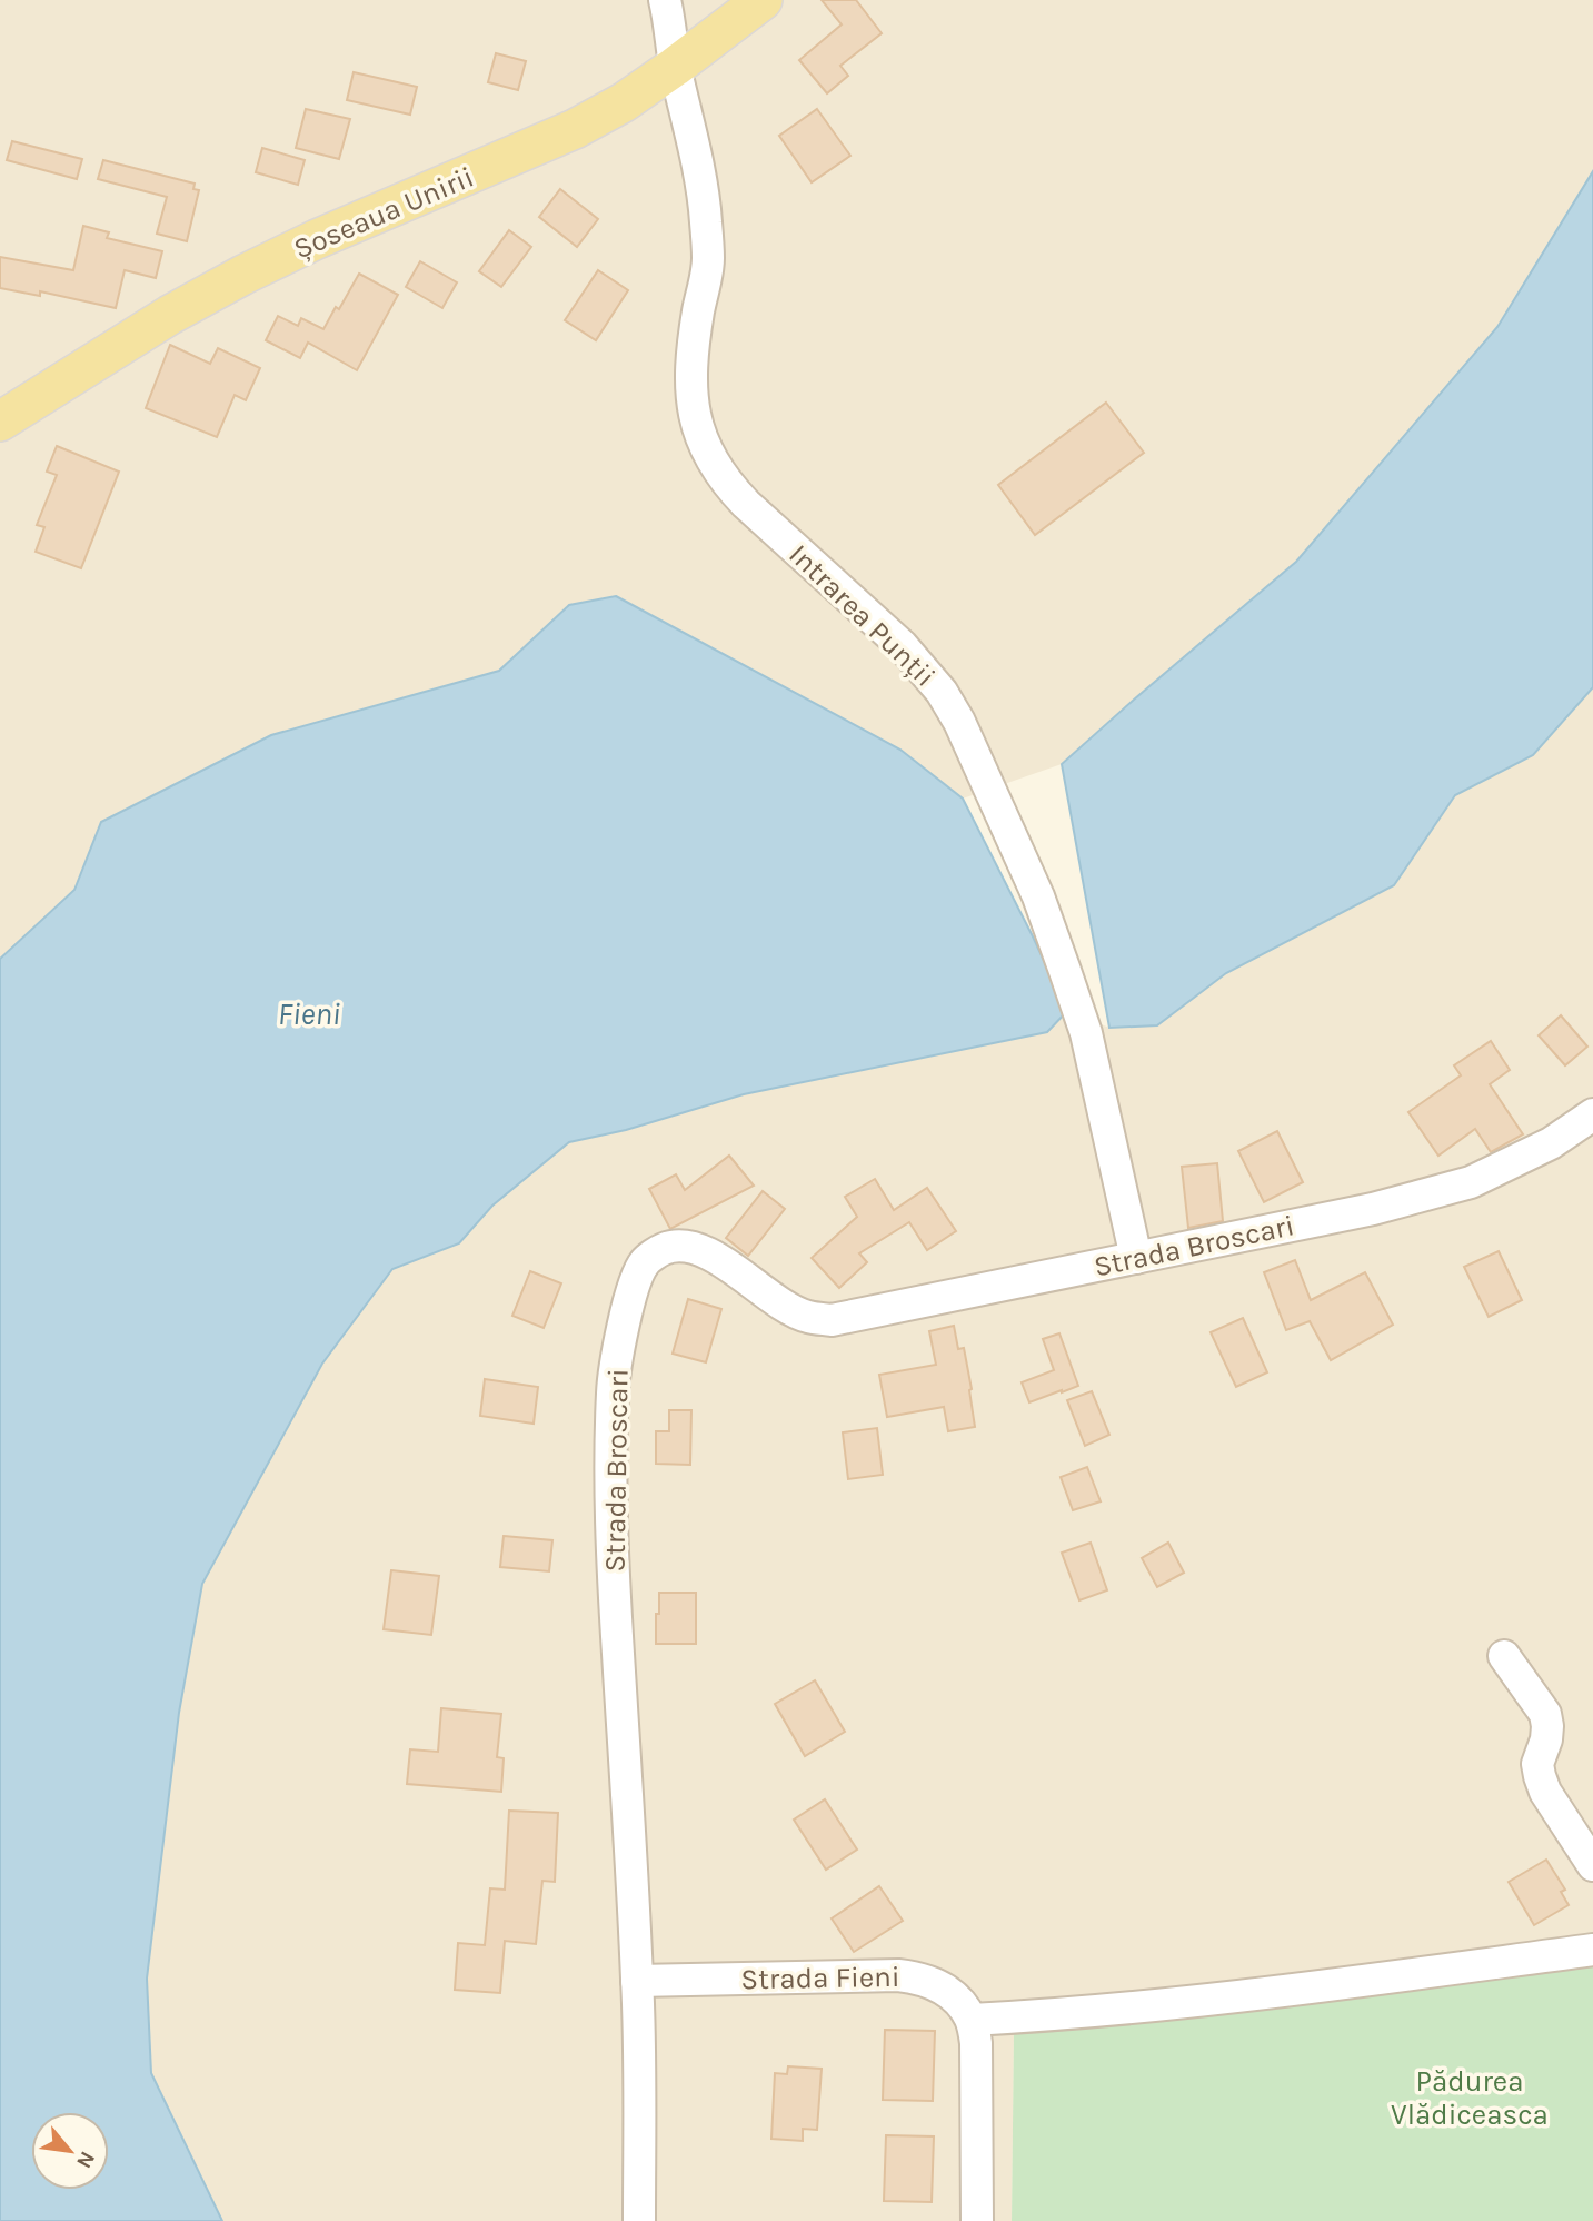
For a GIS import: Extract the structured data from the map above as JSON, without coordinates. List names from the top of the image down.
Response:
{
  "streets": {
    "main road": ["Șoseaua Unirii"],
    "street": ["Intrarea Punții", "Strada Broscari", "Strada Fieni"]
  },
  "crossings": [
    ["Șoseaua Unirii", "Intrarea Punții"],
    ["Intrarea Punții", "Strada Broscari"],
    ["Strada Broscari", "Strada Fieni"]
  ],
  "water": ["Fieni"],
  "parks": ["Pădurea Vlădiceasca"],
  "north": "bottom right"
}
